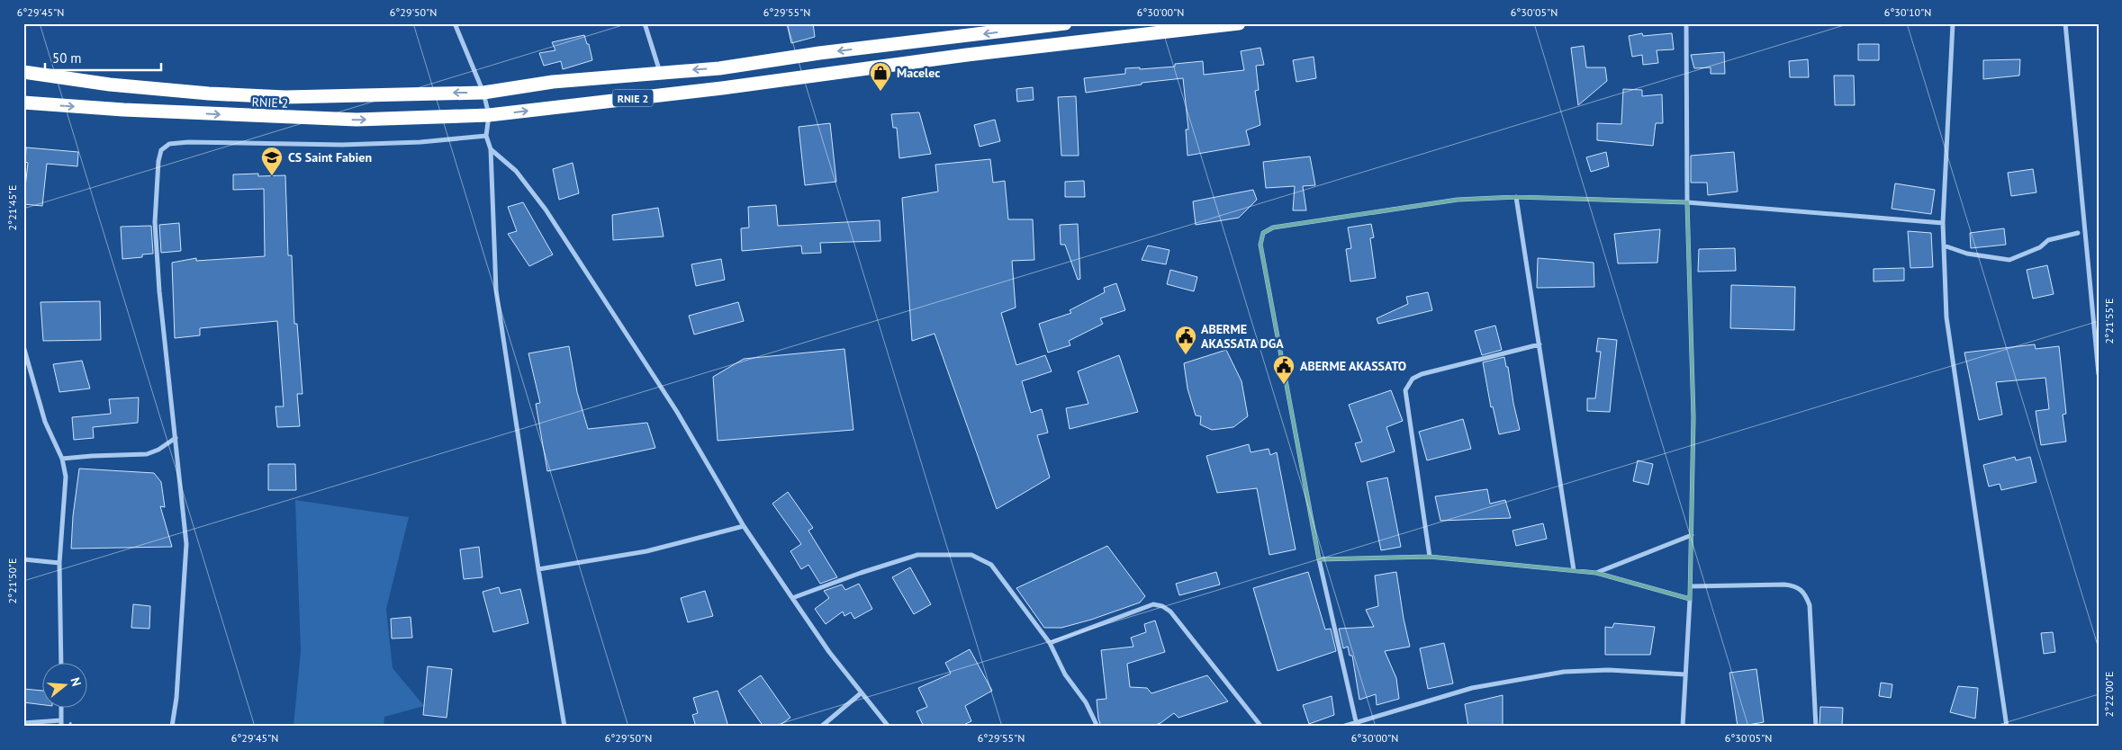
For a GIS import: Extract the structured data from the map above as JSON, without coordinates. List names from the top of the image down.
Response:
{
  "streets": {
    "highway": ["RNIE 2"]
  },
  "places": {
    "shop": ["Macelec"],
    "school or university": ["CS Saint Fabien"],
    "public building": ["ABERME AKASSATA DGA", "ABERME AKASSATO"]
  },
  "scale_bar": "50 m",
  "north": "right",
  "coordinates": [
    "6°29'45\"N",
    "6°29'50\"N",
    "6°29'55\"N",
    "6°30'00\"N",
    "6°30'05\"N",
    "6°30'10\"N",
    "2°21'45\"E",
    "2°21'55\"E",
    "2°21'50\"E",
    "2°22'00\"E"
  ]
}
